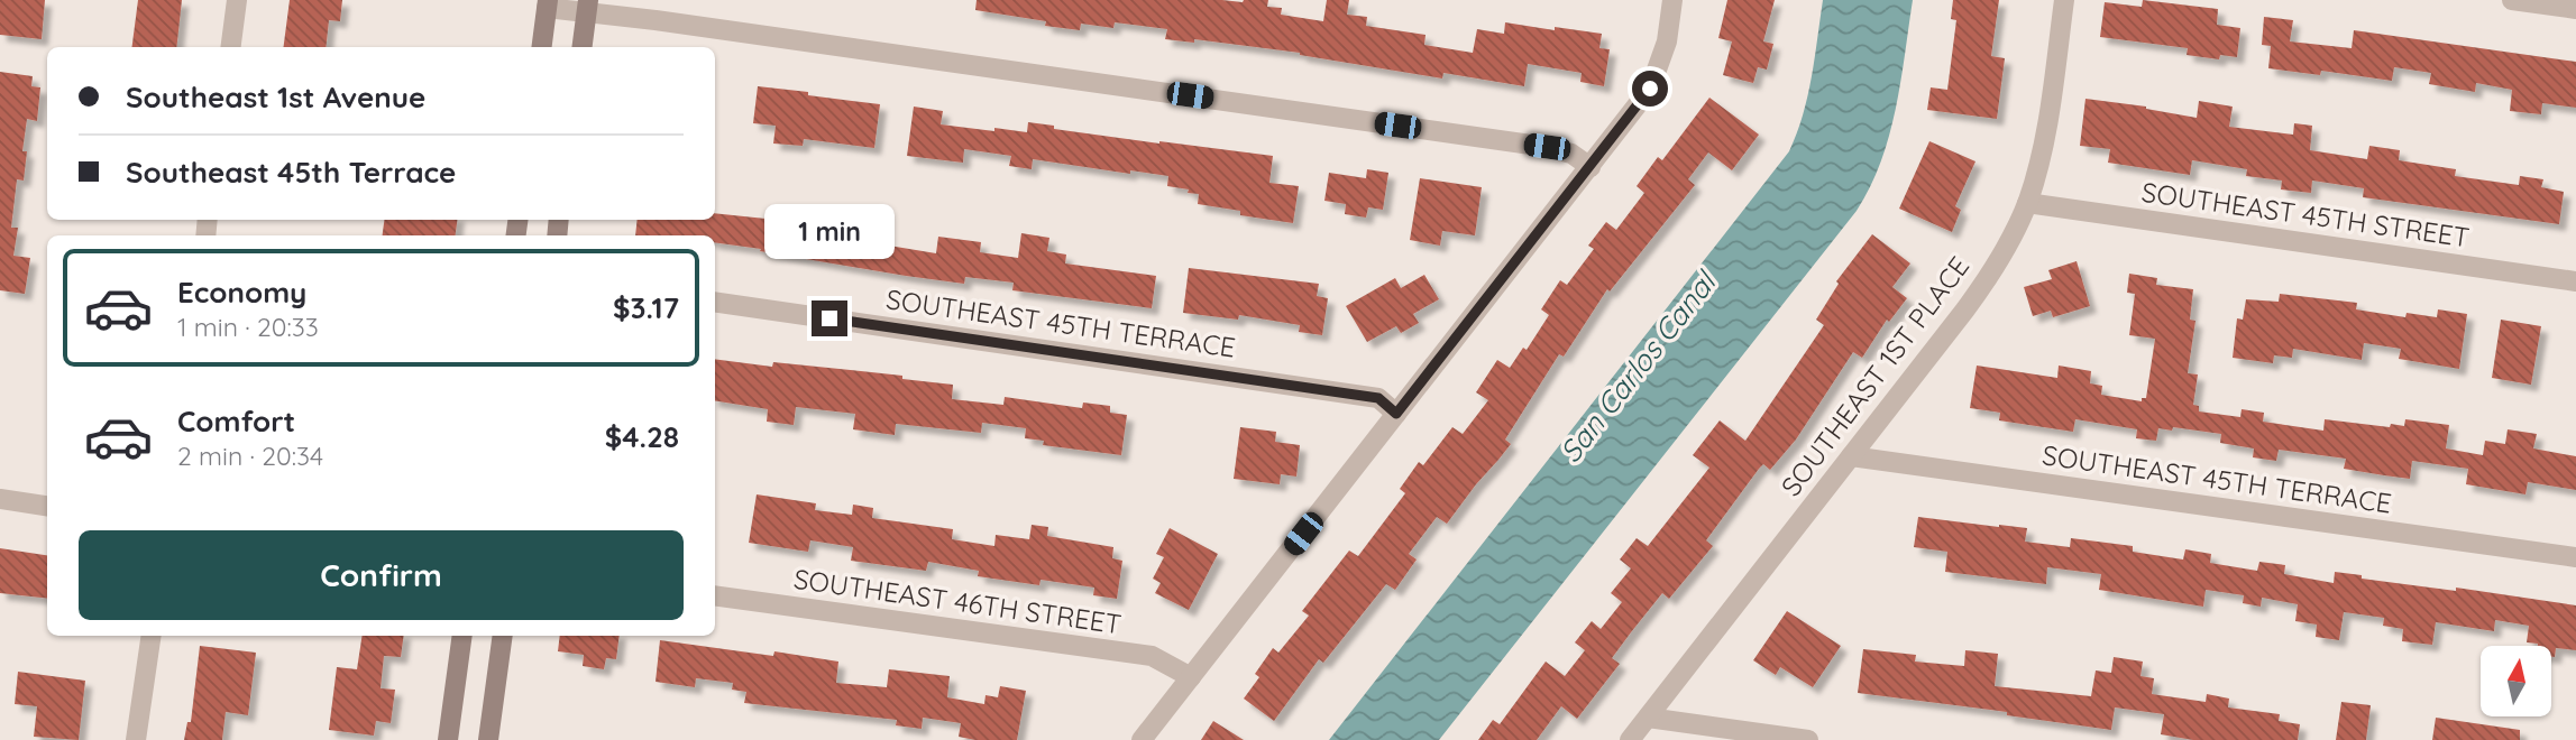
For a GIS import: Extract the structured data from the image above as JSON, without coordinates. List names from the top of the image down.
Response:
{
  "streets": {
    "street": [
      "SOUTHEAST 45TH STREET",
      "SOUTHEAST 45TH TERRACE",
      "SOUTHEAST 1ST PLACE",
      "SOUTHEAST 46TH STREET"
    ]
  },
  "crossings": [
    ["SOUTHEAST 45TH STREET", "SOUTHEAST 1ST PLACE"],
    ["SOUTHEAST 45TH TERRACE", "SOUTHEAST 1ST PLACE"]
  ],
  "water": ["San Carlos Canal"],
  "north": "top",
  "page": {
    "banner": ["Southeast 1st Avenue", "Southeast 45th Terrace"],
    "bubble": "1 min",
    "list": [
      {
        "name": "Economy",
        "note": "1 min · 20:33",
        "value": "$3.17"
      },
      {
        "name": "Comfort",
        "note": "2 min · 20:34",
        "value": "$4.28"
      }
    ],
    "buttons": "Confirm"
  }
}
